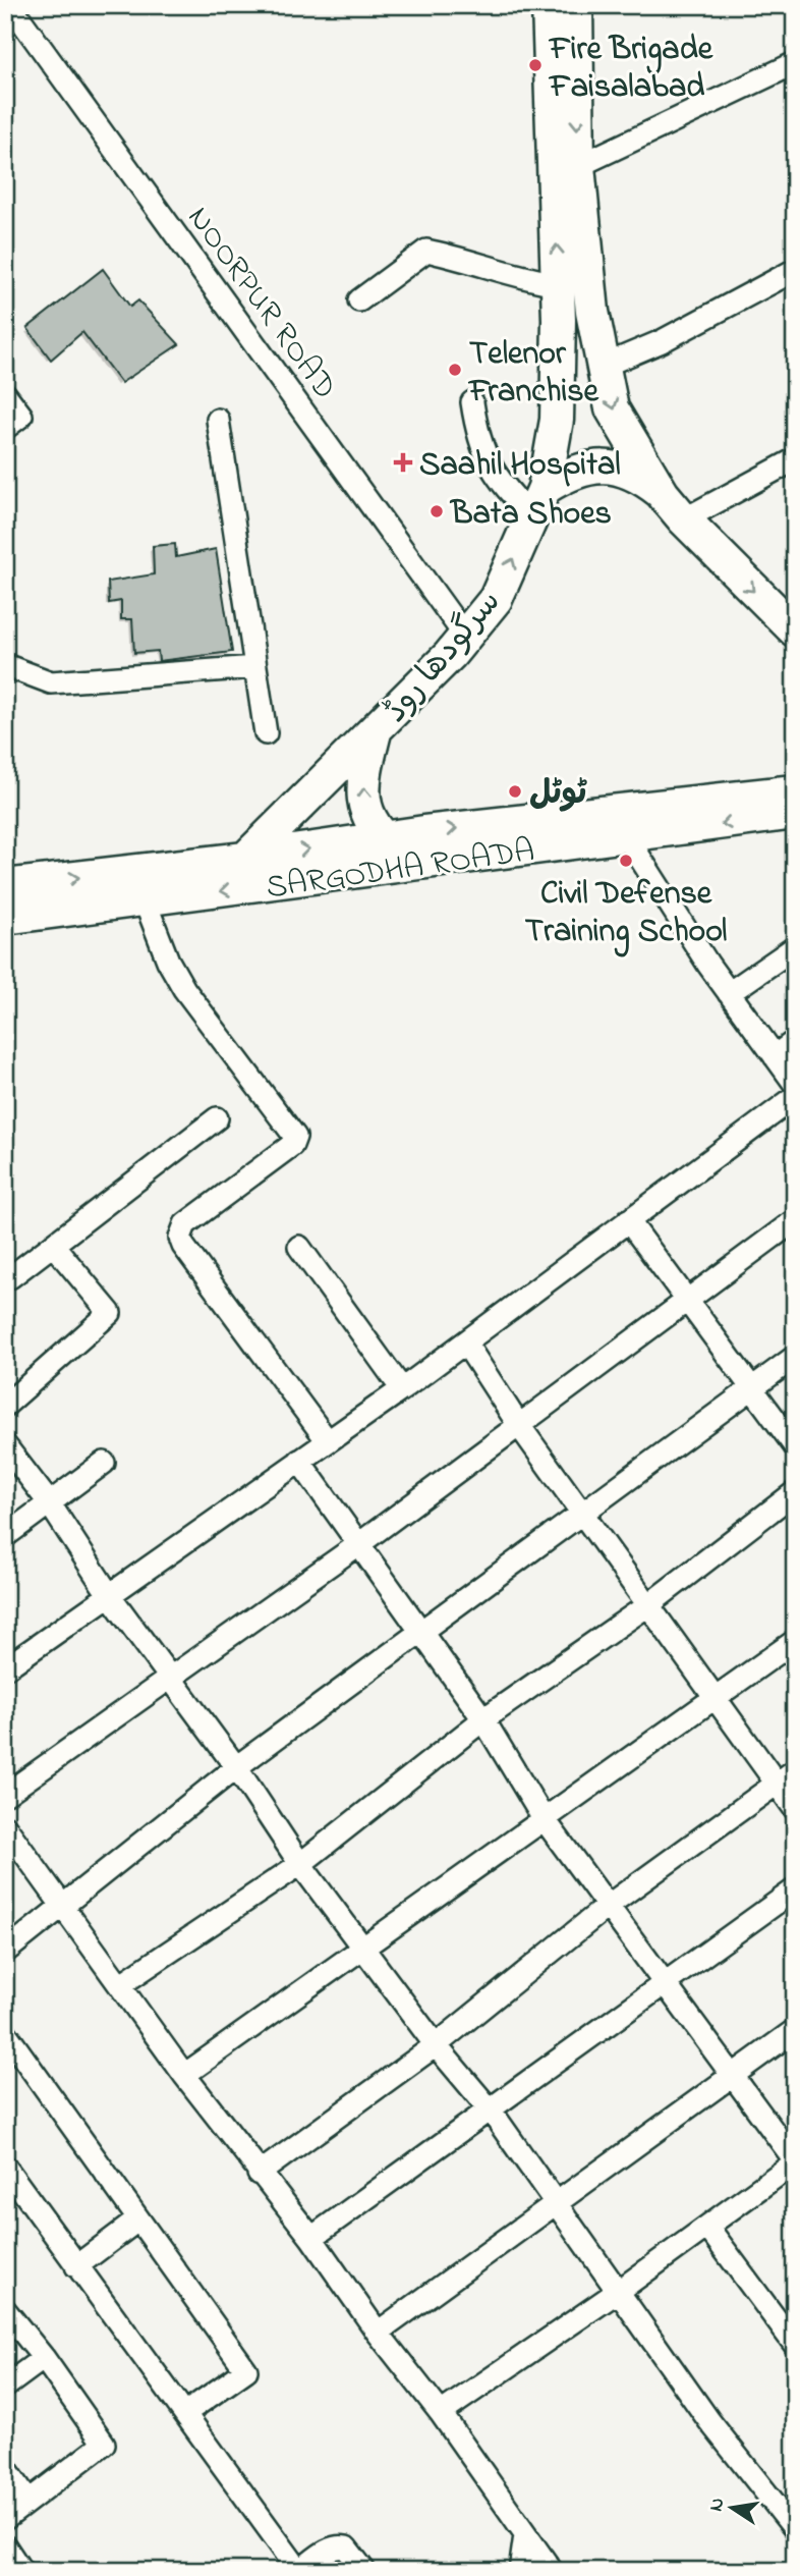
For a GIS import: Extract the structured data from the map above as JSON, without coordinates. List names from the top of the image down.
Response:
{
  "streets": {
    "highway": ["سرگودھا روڈ", "SARGODHA ROADA"],
    "street": ["NOORPUR ROAD"]
  },
  "crossings": [
    ["NOORPUR ROAD", "سرگودھا روڈ"],
    ["سرگودھا روڈ", "SARGODHA ROADA"]
  ],
  "places": {
    "other": [
      "Fire Brigade Faisalabad",
      "Telenor Franchise",
      "Bata Shoes",
      "ٹوٹل",
      "Civil Defense Training School"
    ],
    "health": ["Saahil Hospital"]
  },
  "north": "left"
}
